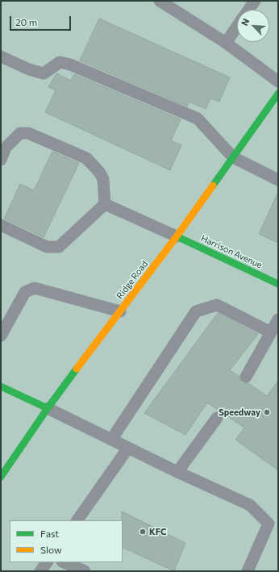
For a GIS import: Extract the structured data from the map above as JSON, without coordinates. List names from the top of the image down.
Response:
{
  "streets": {
    "main road": ["Harrison Avenue", "Ridge Road"]
  },
  "crossings": [
    ["Harrison Avenue", "Ridge Road"]
  ],
  "places": ["Speedway", "KFC"],
  "legend": ["Fast", "Slow"],
  "scale_bar": "20 m",
  "north": "top left"
}
